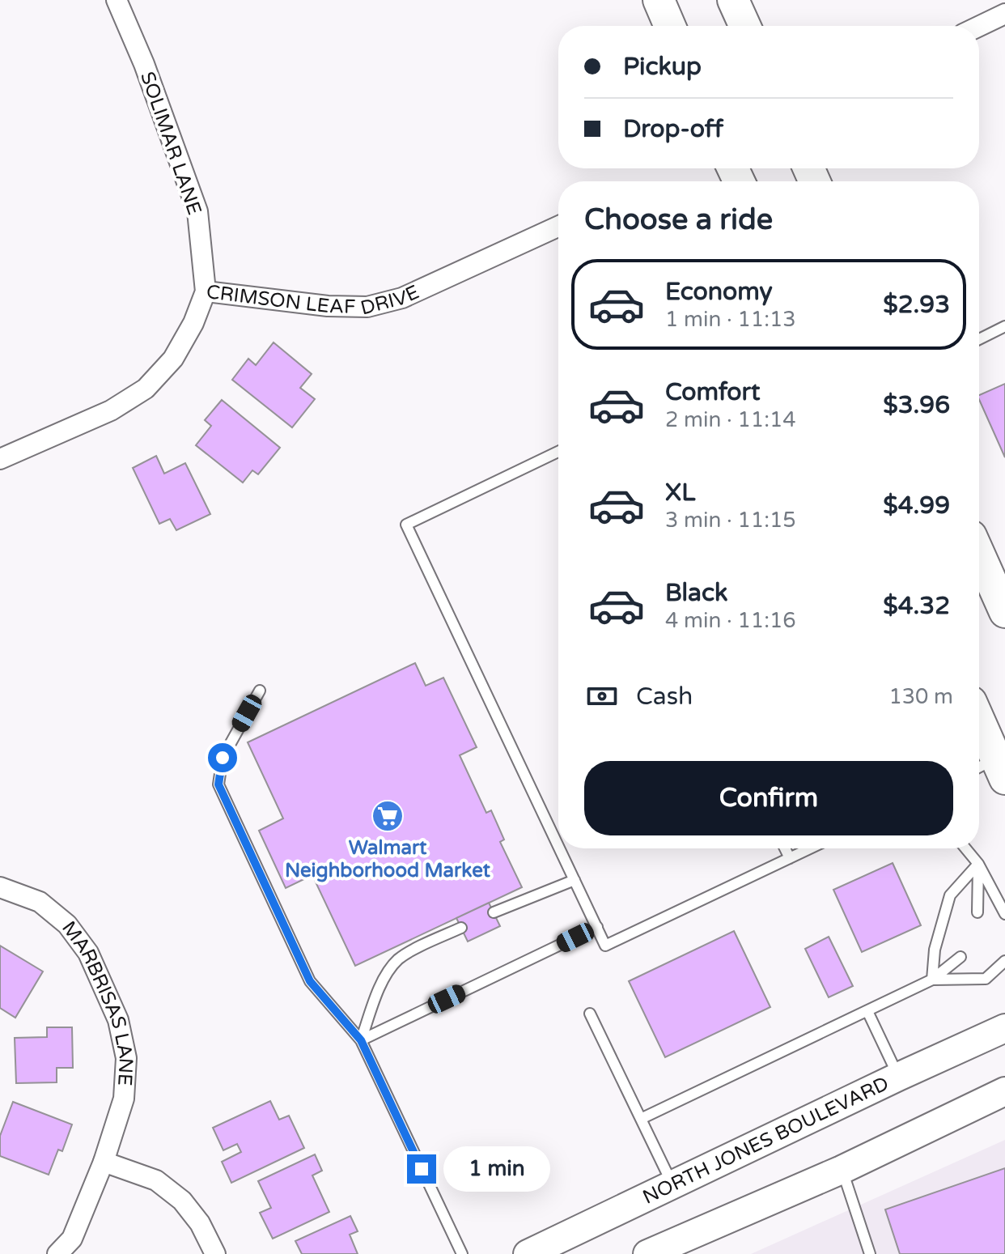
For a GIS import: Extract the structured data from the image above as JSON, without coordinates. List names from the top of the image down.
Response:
{
  "streets": {
    "main road": ["NORTH JONES BOULEVARD"],
    "street": ["SOLIMAR LANE", "CRIMSON LEAF DRIVE", "MARBRISAS LANE"]
  },
  "crossings": [
    ["SOLIMAR LANE", "CRIMSON LEAF DRIVE"]
  ],
  "places": {
    "supermarket": ["Walmart Neighborhood Market"]
  },
  "page": {
    "banner": ["Pickup", "Drop-off"],
    "heading": "Choose a ride",
    "list": [
      {
        "name": "Economy",
        "note": "1 min · 11:13",
        "value": "$2.93"
      },
      {
        "name": "Comfort",
        "note": "2 min · 11:14",
        "value": "$3.96"
      },
      {
        "name": "XL",
        "note": "3 min · 11:15",
        "value": "$4.99"
      },
      {
        "name": "Black",
        "note": "4 min · 11:16",
        "value": "$4.32"
      }
    ],
    "pay": ["Cash", "130 m"],
    "buttons": "Confirm",
    "bubble": "1 min"
  }
}
